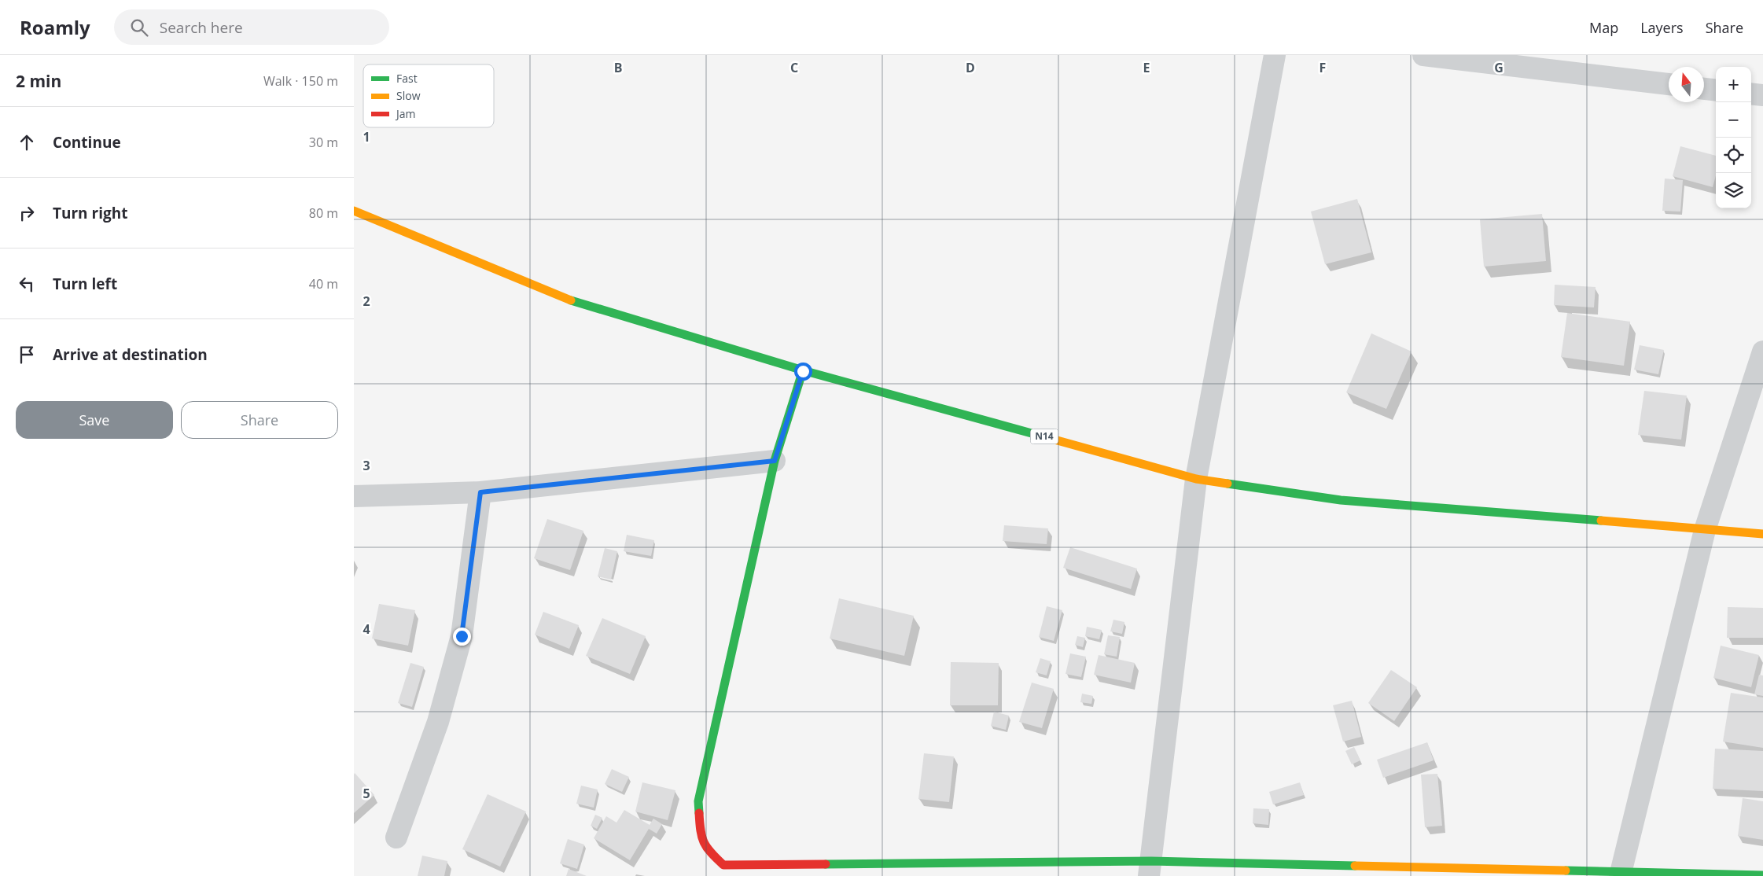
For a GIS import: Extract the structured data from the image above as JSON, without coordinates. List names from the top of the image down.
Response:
{
  "streets": {
    "main road": ["N14"]
  },
  "legend": ["Fast", "Slow", "Jam"],
  "north": "top",
  "page": {
    "header": "Roamly",
    "search": "Search here",
    "nav": ["Map", "Layers", "Share"],
    "heading": ["2 min", "Walk · 150 m"],
    "map_buttons": ["+", "−"],
    "list": [
      ["Continue", "30 m"],
      ["Turn right", "80 m"],
      ["Turn left", "40 m"],
      "Arrive at destination"
    ],
    "buttons": ["Save", "Share"]
  },
  "grid": {
    "columns": [
      "B",
      "C",
      "D",
      "E",
      "F",
      "G"
    ],
    "rows": [
      "1",
      "2",
      "3",
      "4",
      "5"
    ]
  }
}
